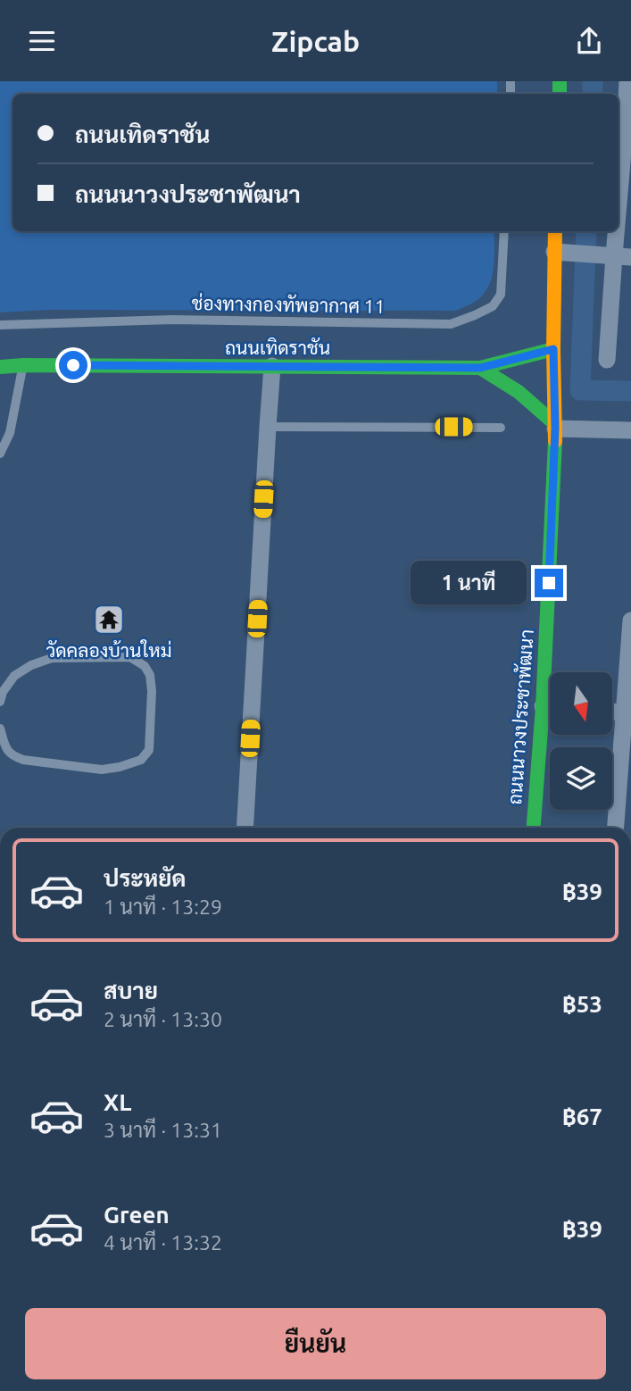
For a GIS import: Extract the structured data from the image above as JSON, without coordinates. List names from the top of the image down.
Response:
{
  "streets": {
    "street": ["ถนนเทิดราชัน", "ถนนนาวงประชาพัฒนา"],
    "lane": ["ช่องทางกองทัพอากาศ 11"]
  },
  "crossings": [
    ["ถนนเทิดราชัน", "ถนนนาวงประชาพัฒนา"]
  ],
  "places": {
    "temple": ["วัดคลองบ้านใหม่"]
  },
  "north": "bottom",
  "page": {
    "header": "Zipcab",
    "banner": ["ถนนเทิดราชัน", "ถนนนาวงประชาพัฒนา"],
    "bubble": "1 นาที",
    "list": [
      {
        "name": "ประหยัด",
        "note": "1 นาที · 13:29",
        "value": "฿39"
      },
      {
        "name": "สบาย",
        "note": "2 นาที · 13:30",
        "value": "฿53"
      },
      {
        "name": "XL",
        "note": "3 นาที · 13:31",
        "value": "฿67"
      },
      {
        "name": "Green",
        "note": "4 นาที · 13:32",
        "value": "฿39"
      }
    ],
    "buttons": "ยืนยัน"
  }
}
